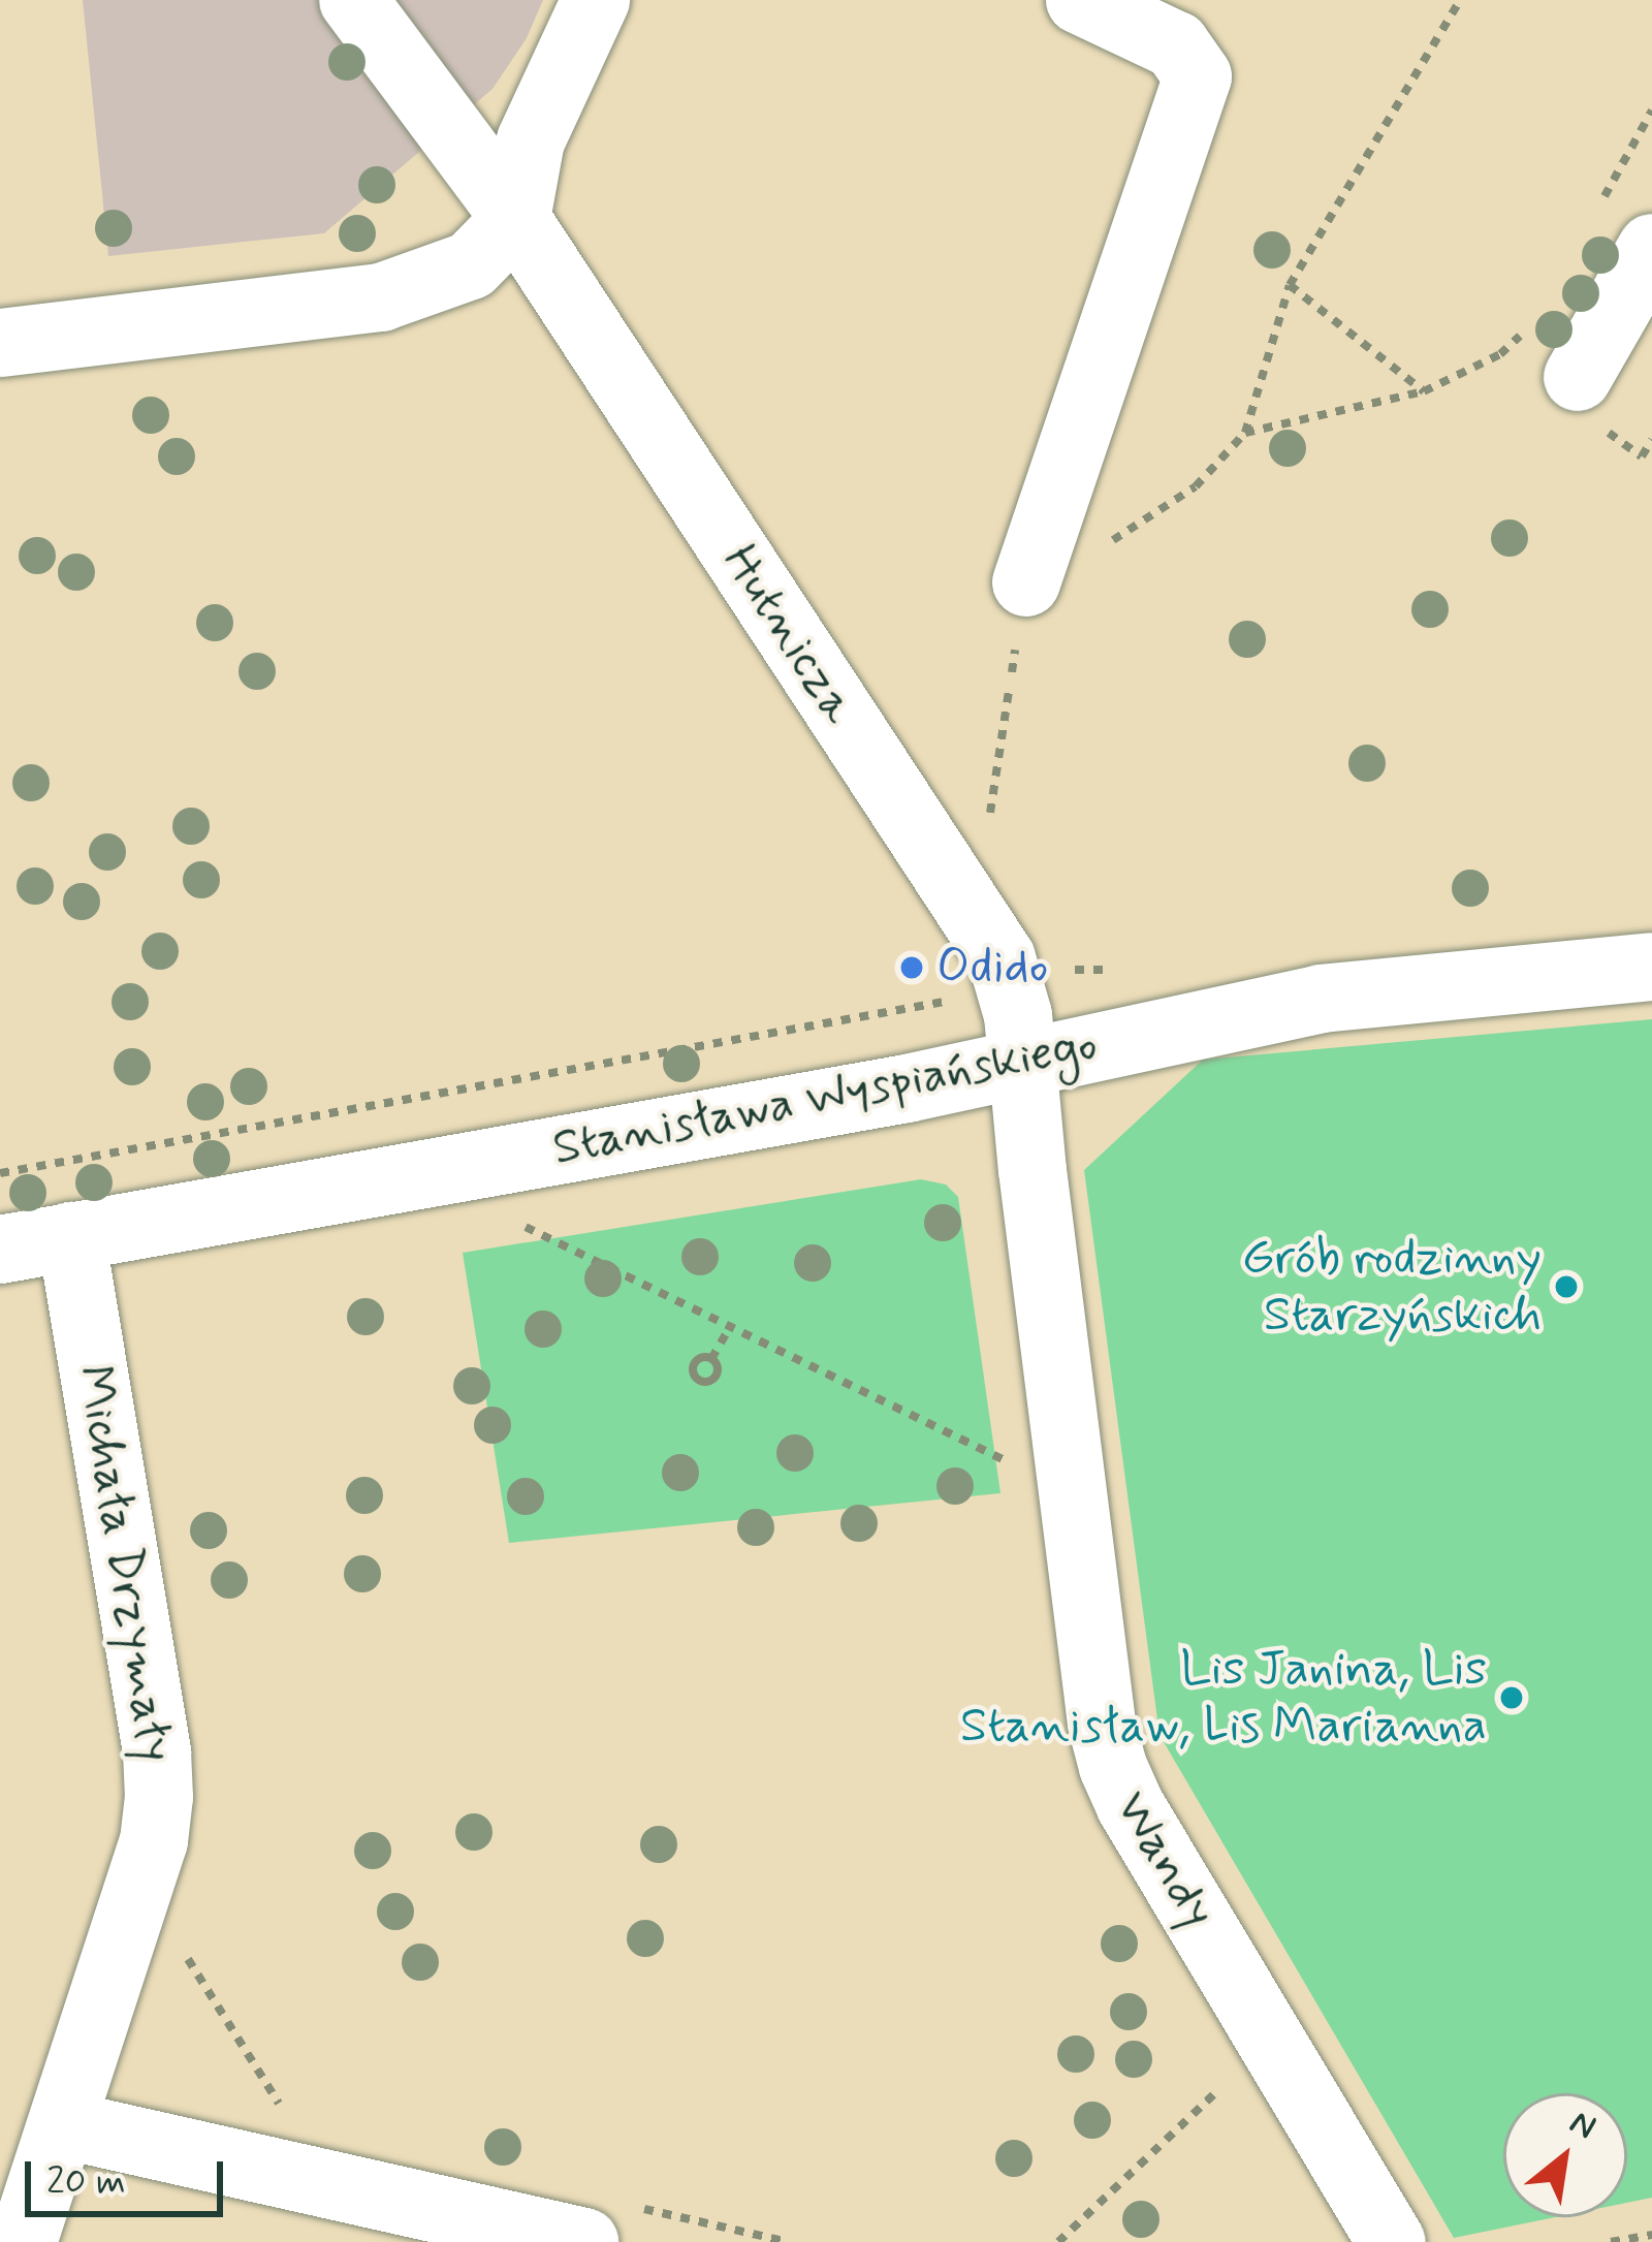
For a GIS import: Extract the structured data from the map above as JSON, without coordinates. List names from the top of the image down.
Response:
{
  "streets": {
    "street": [
      "Hutnicza",
      "Stanisława Wyspiańskiego",
      "Michała Drzymały",
      "Wandy"
    ]
  },
  "crossings": [
    ["Hutnicza", "Stanisława Wyspiańskiego"],
    ["Hutnicza", "Wandy"],
    ["Stanisława Wyspiańskiego", "Michała Drzymały"],
    ["Stanisława Wyspiańskiego", "Wandy"]
  ],
  "places": ["Odido", "Grób rodzinny Starzyńskich", "Lis Janina, Lis Stanisław, Lis Marianna"],
  "scale_bar": "20 m",
  "north": "top right"
}
